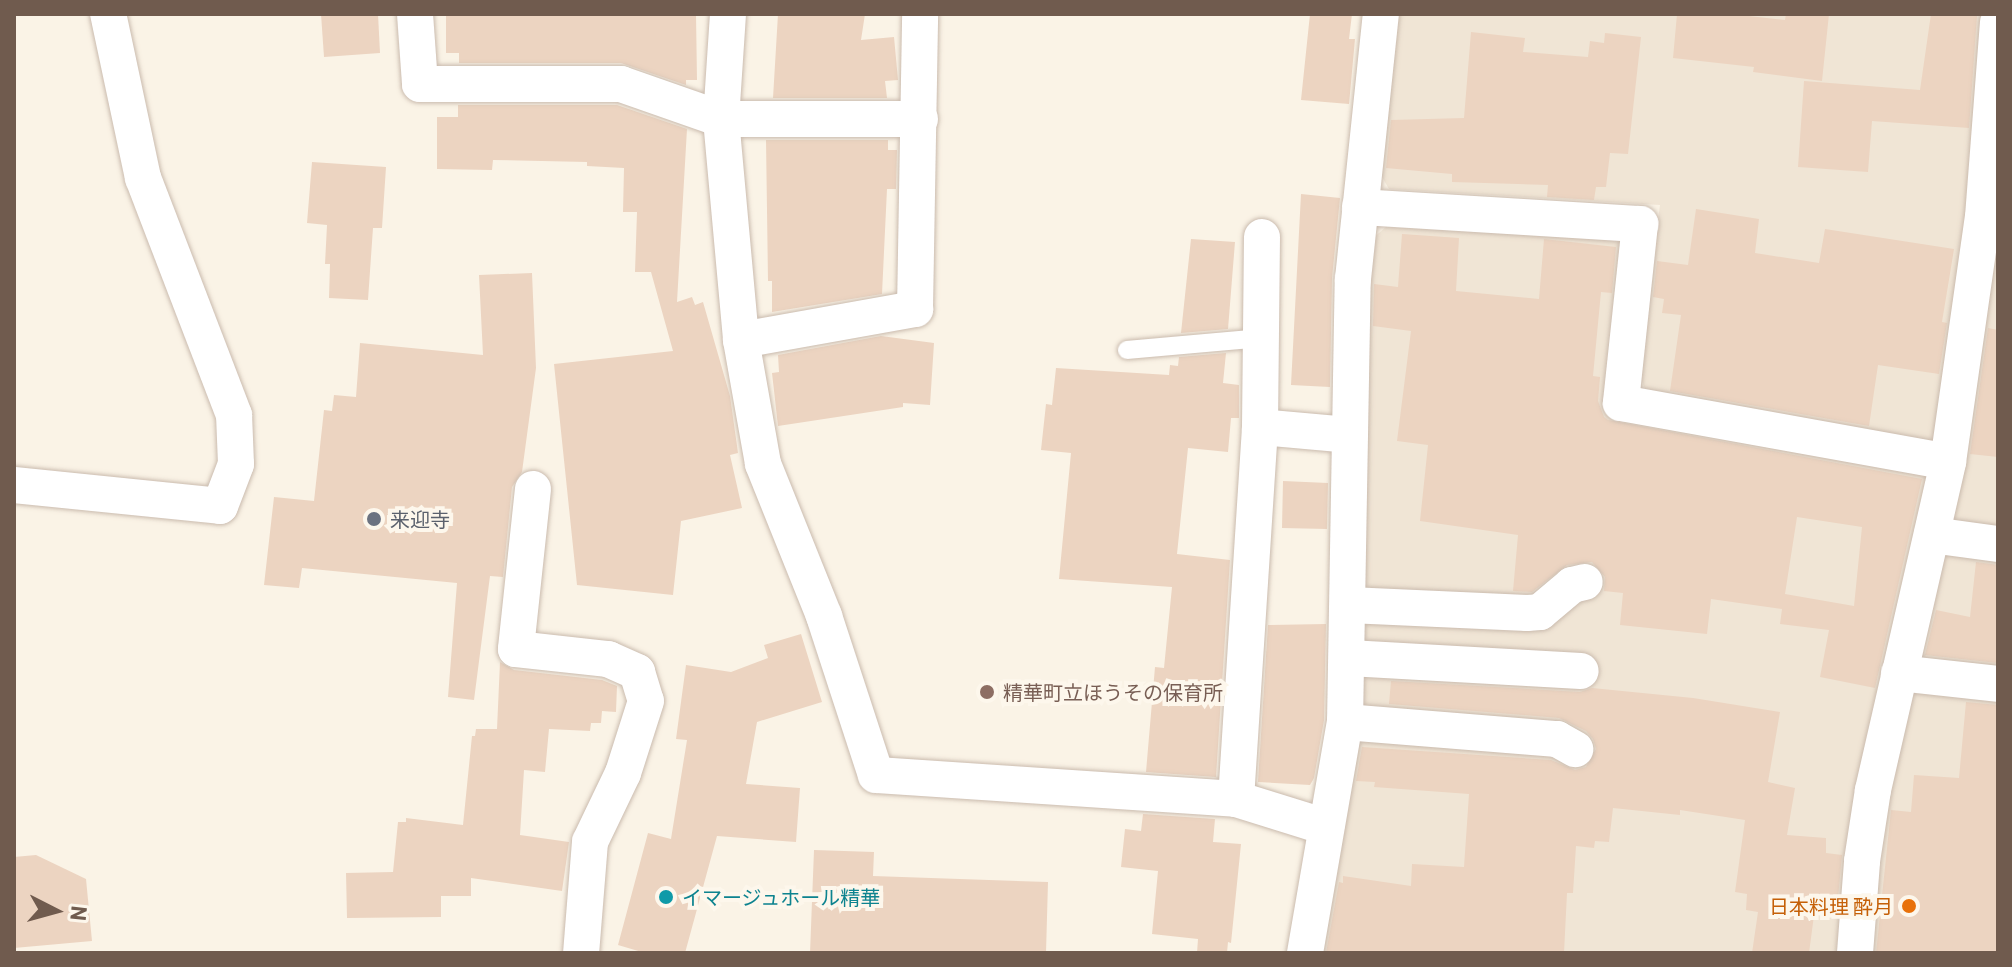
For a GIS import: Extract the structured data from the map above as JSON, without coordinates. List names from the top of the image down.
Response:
{
  "places": [
    "来迎寺",
    "精華町立ほうその保育所",
    "イマージュホール精華",
    "日本料理 酔月"
  ],
  "north": "right"
}
